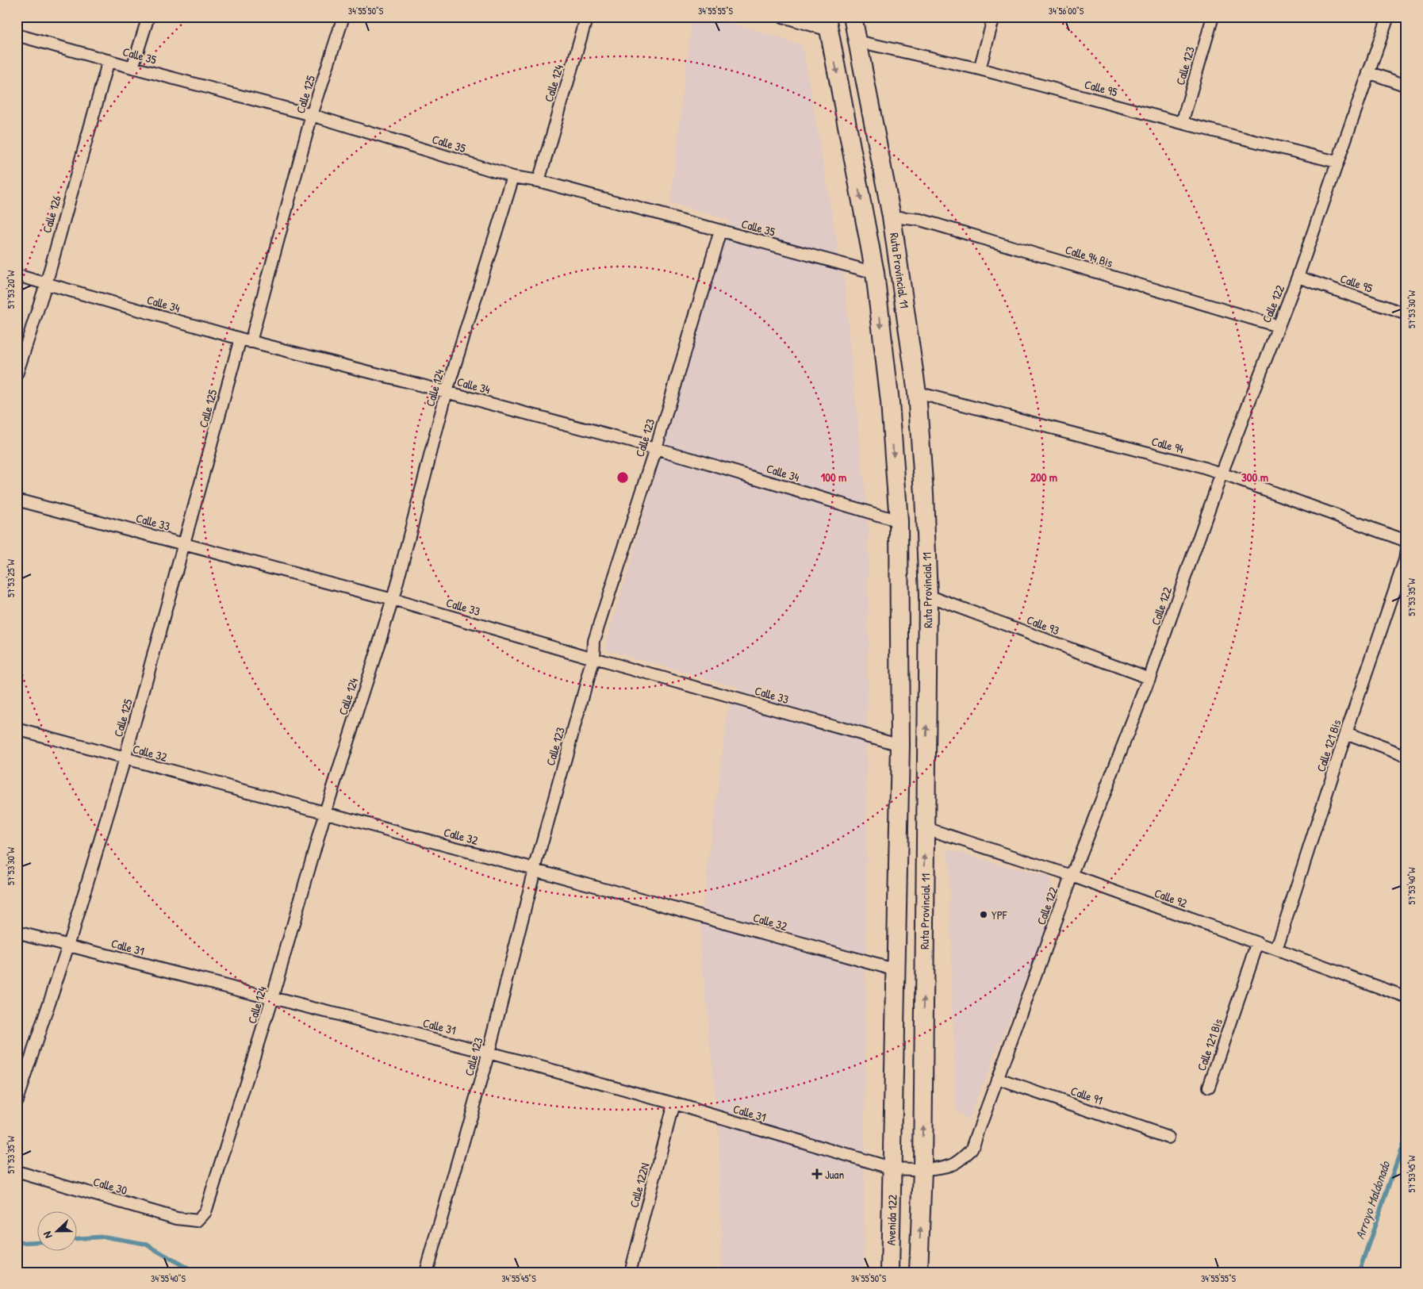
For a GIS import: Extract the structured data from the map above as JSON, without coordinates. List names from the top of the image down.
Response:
{
  "streets": {
    "main road": ["Ruta Provincial 11", "Avenida 122"],
    "street": [
      "Calle 35",
      "Calle 123",
      "Calle 124",
      "Calle 95",
      "Calle 125",
      "Calle 126",
      "Calle 94 Bis",
      "Calle 34",
      "Calle 122",
      "Calle 94",
      "Calle 33",
      "Calle 93",
      "Calle 121 Bis",
      "Calle 32",
      "Calle 92",
      "Calle 31",
      "Calle 91",
      "Calle 122N",
      "Calle 30"
    ]
  },
  "crossings": [
    ["Calle 35", "Calle 123"],
    ["Calle 35", "Calle 124"],
    ["Calle 35", "Calle 125"],
    ["Calle 35", "Calle 126"],
    ["Calle 35", "Ruta Provincial 11"],
    ["Calle 123", "Calle 95"],
    ["Calle 123", "Calle 34"],
    ["Calle 123", "Calle 33"],
    ["Calle 123", "Calle 32"],
    ["Calle 123", "Calle 31"],
    ["Calle 124", "Calle 34"],
    ["Calle 124", "Calle 33"],
    ["Calle 124", "Calle 32"],
    ["Calle 124", "Calle 31"],
    ["Calle 124", "Calle 30"],
    ["Calle 95", "Ruta Provincial 11"],
    ["Calle 95", "Calle 122"],
    ["Calle 125", "Calle 34"],
    ["Calle 125", "Calle 33"],
    ["Calle 125", "Calle 32"],
    ["Calle 125", "Calle 31"],
    ["Calle 126", "Calle 34"],
    ["Calle 94 Bis", "Ruta Provincial 11"],
    ["Calle 94 Bis", "Calle 122"],
    ["Ruta Provincial 11", "Calle 34"],
    ["Ruta Provincial 11", "Calle 122"],
    ["Ruta Provincial 11", "Calle 94"],
    ["Ruta Provincial 11", "Calle 33"],
    ["Ruta Provincial 11", "Calle 93"],
    ["Ruta Provincial 11", "Calle 32"],
    ["Ruta Provincial 11", "Calle 92"],
    ["Ruta Provincial 11", "Calle 31"],
    ["Ruta Provincial 11", "Avenida 122"],
    ["Calle 122", "Calle 94"],
    ["Calle 122", "Calle 93"],
    ["Calle 122", "Calle 92"],
    ["Calle 122", "Calle 31"],
    ["Calle 122", "Calle 91"],
    ["Calle 121 Bis", "Calle 92"],
    ["Calle 31", "Calle 122N"],
    ["Calle 31", "Avenida 122"]
  ],
  "water": ["Arroyo Maldonado"],
  "places": {
    "other": ["YPF"],
    "health": ["Juan"]
  },
  "north": "left",
  "coordinates": [
    "34°55'50\"S",
    "34°55'55\"S",
    "34°56'00\"S",
    "57°53'20\"W",
    "57°53'30\"W",
    "57°53'25\"W",
    "57°53'35\"W",
    "57°53'40\"W",
    "57°53'45\"W",
    "34°55'40\"S",
    "34°55'45\"S"
  ],
  "rings": ["100 m", "200 m", "300 m"]
}
